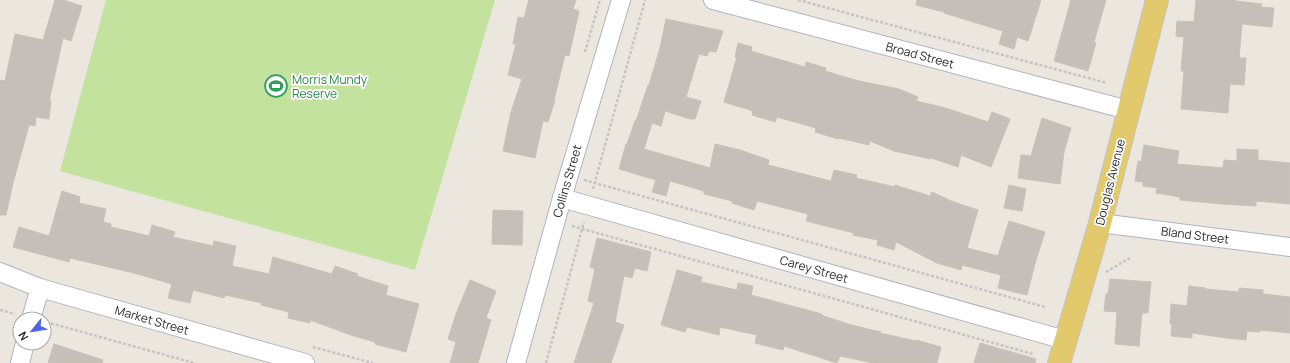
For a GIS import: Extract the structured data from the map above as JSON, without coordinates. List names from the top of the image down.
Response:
{
  "streets": {
    "main road": ["Douglas Avenue"],
    "street": [
      "Broad Street",
      "Collins Street",
      "Bland Street",
      "Carey Street",
      "Market Street"
    ]
  },
  "crossings": [
    ["Broad Street", "Douglas Avenue"],
    ["Collins Street", "Carey Street"],
    ["Douglas Avenue", "Bland Street"],
    ["Douglas Avenue", "Carey Street"]
  ],
  "places": {
    "sports": ["Morris Mundy Reserve"]
  },
  "north": "bottom left"
}
